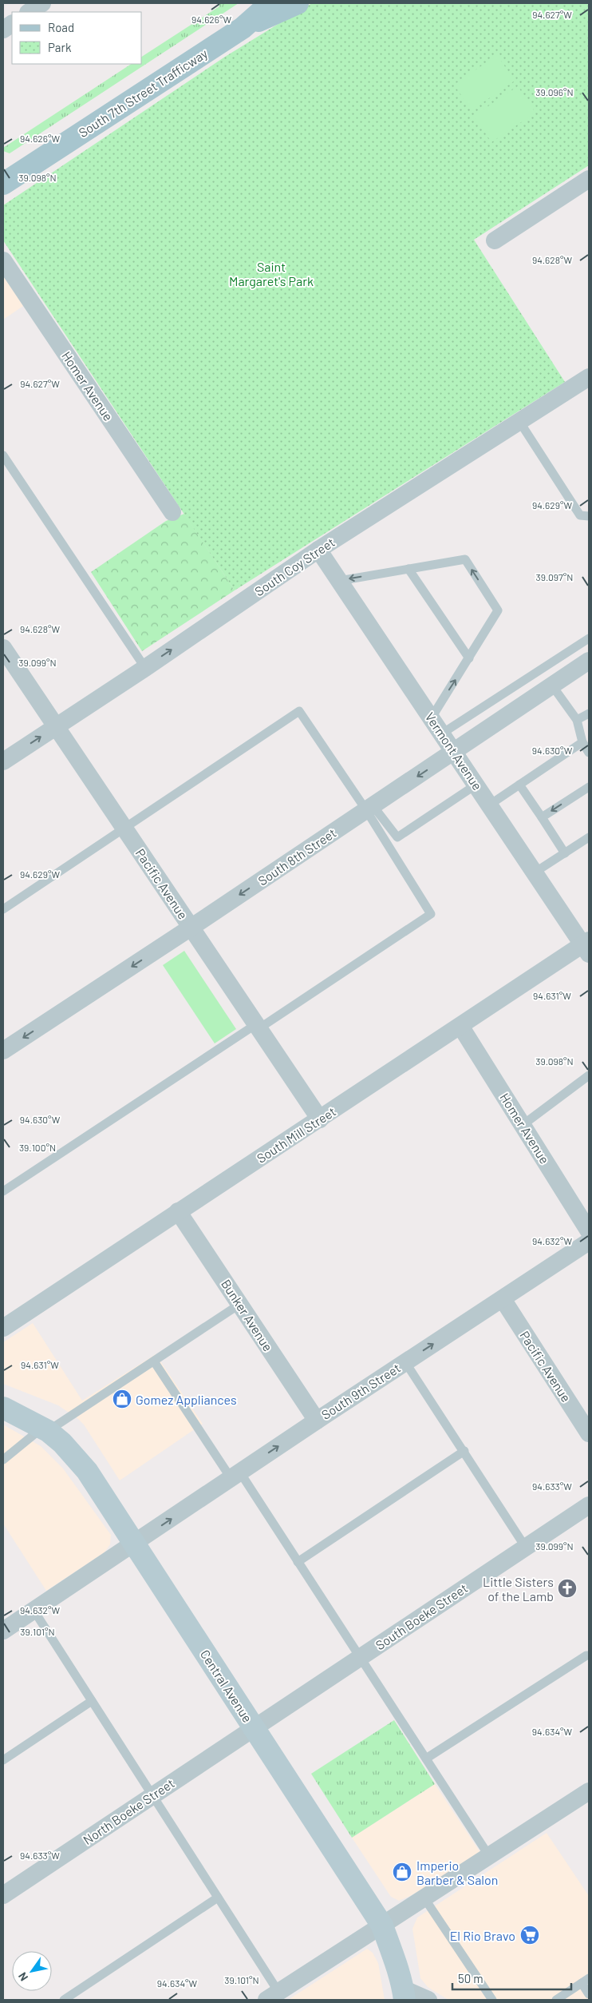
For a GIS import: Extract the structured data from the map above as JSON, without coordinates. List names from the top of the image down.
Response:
{
  "streets": {
    "main road": ["South 7th Street Trafficway", "Central Avenue"],
    "street": [
      "Homer Avenue",
      "South Coy Street",
      "Vermont Avenue",
      "South 8th Street",
      "Pacific Avenue",
      "South Mill Street",
      "Bunker Avenue",
      "South 9th Street",
      "South Boeke Street",
      "North Boeke Street"
    ]
  },
  "crossings": [
    ["Homer Avenue", "South Mill Street"],
    ["South Coy Street", "Vermont Avenue"],
    ["South Coy Street", "Pacific Avenue"],
    ["Vermont Avenue", "South 8th Street"],
    ["Vermont Avenue", "South Mill Street"],
    ["South 8th Street", "Pacific Avenue"],
    ["Pacific Avenue", "South Mill Street"],
    ["Pacific Avenue", "South 9th Street"],
    ["South Mill Street", "Bunker Avenue"],
    ["Bunker Avenue", "South 9th Street"],
    ["South 9th Street", "Central Avenue"],
    ["South Boeke Street", "Central Avenue"],
    ["South Boeke Street", "North Boeke Street"],
    ["Central Avenue", "North Boeke Street"]
  ],
  "one_way": ["South Coy Street", "South 8th Street", "South 9th Street"],
  "parks": ["Saint Margaret's Park"],
  "places": {
    "shop": ["Gomez Appliances", "Imperio Barber & Salon"],
    "church": ["Little Sisters of the Lamb"],
    "supermarket": ["El Rio Bravo"]
  },
  "legend": ["Road", "Park"],
  "scale_bar": "50 m",
  "north": "bottom left",
  "coordinates": [
    "94.627°W",
    "94.626°W",
    "39.096°N",
    "39.098°N",
    "94.628°W",
    "94.629°W",
    "39.097°N",
    "39.099°N",
    "94.630°W",
    "94.631°W",
    "39.100°N",
    "94.632°W",
    "94.633°W",
    "39.101°N",
    "94.634°W"
  ]
}
